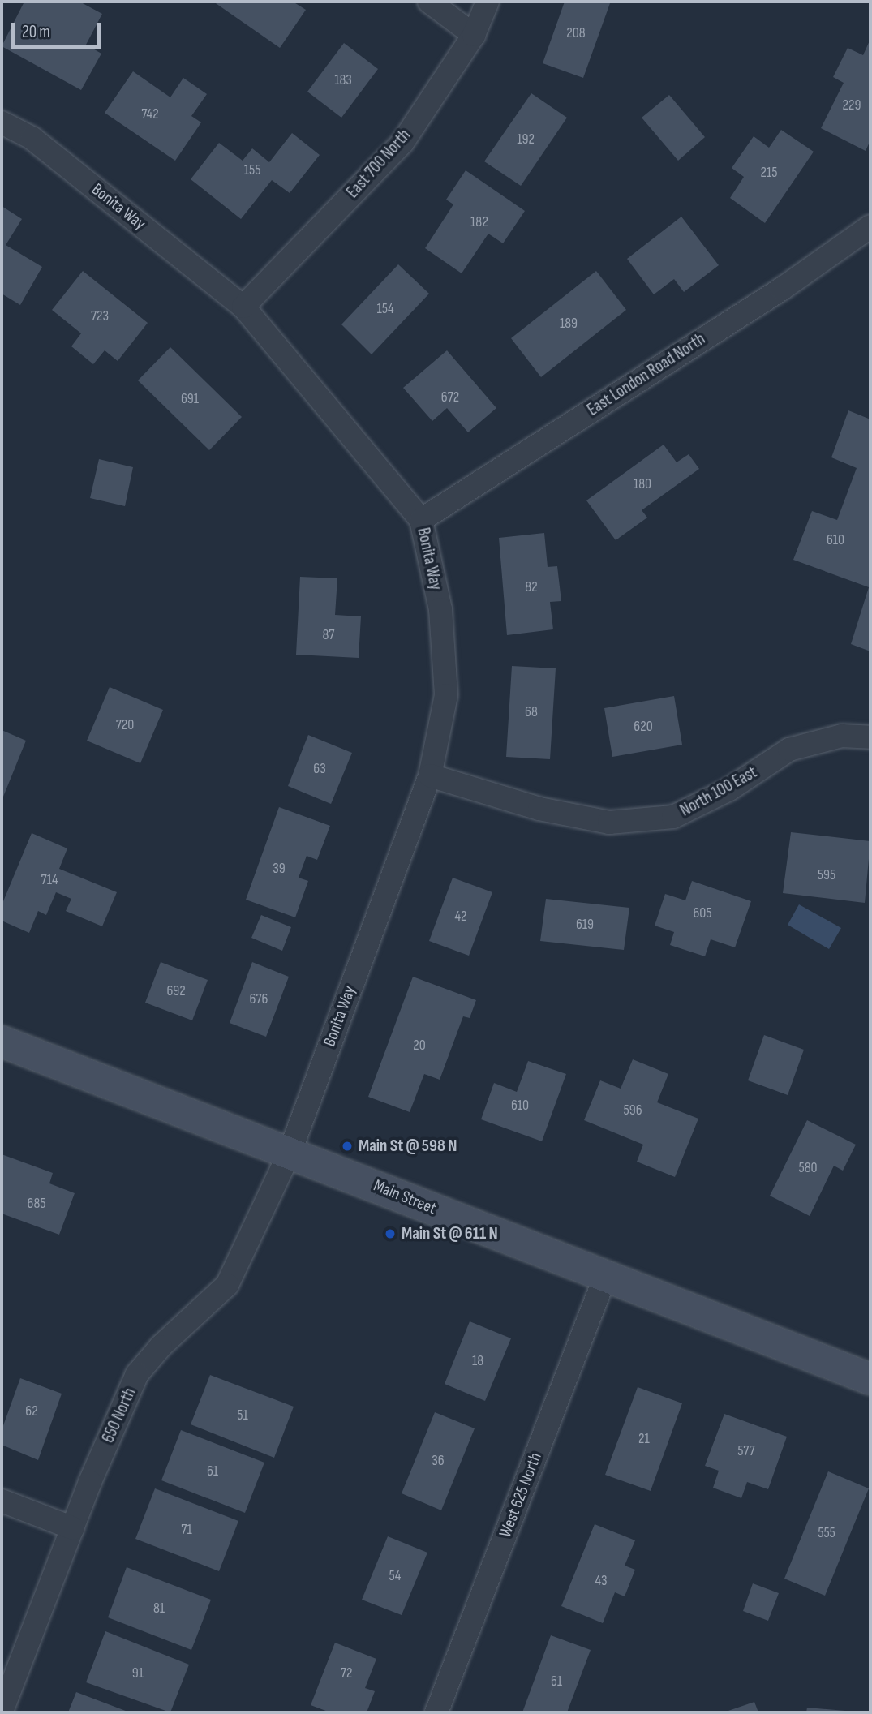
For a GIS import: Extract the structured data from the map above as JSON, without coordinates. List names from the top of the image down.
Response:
{
  "streets": {
    "main road": ["Main Street"],
    "street": [
      "East 700 North",
      "Bonita Way",
      "East London Road North",
      "North 100 East",
      "650 North",
      "West 625 North"
    ]
  },
  "crossings": [
    ["East 700 North", "Bonita Way"],
    ["Bonita Way", "East London Road North"],
    ["Bonita Way", "North 100 East"],
    ["Bonita Way", "Main Street"],
    ["Bonita Way", "650 North"],
    ["Main Street", "650 North"],
    ["Main Street", "West 625 North"]
  ],
  "places": ["Main St @ 598 N", "Main St @ 611 N"],
  "house_numbers": [
    "208",
    "183",
    "229",
    "742",
    "192",
    "155",
    "215",
    "182",
    "154",
    "723",
    "189",
    "672",
    "691",
    "180",
    "610",
    "82",
    "87",
    "68",
    "720",
    "620",
    "63",
    "39",
    "595",
    "714",
    "605",
    "42",
    "619",
    "692",
    "676",
    "20",
    "610",
    "596",
    "580",
    "685",
    "18",
    "62",
    "51",
    "21",
    "577",
    "36",
    "61",
    "71",
    "555",
    "54",
    "43",
    "81",
    "91",
    "72",
    "61"
  ],
  "scale_bar": "20 m"
}
